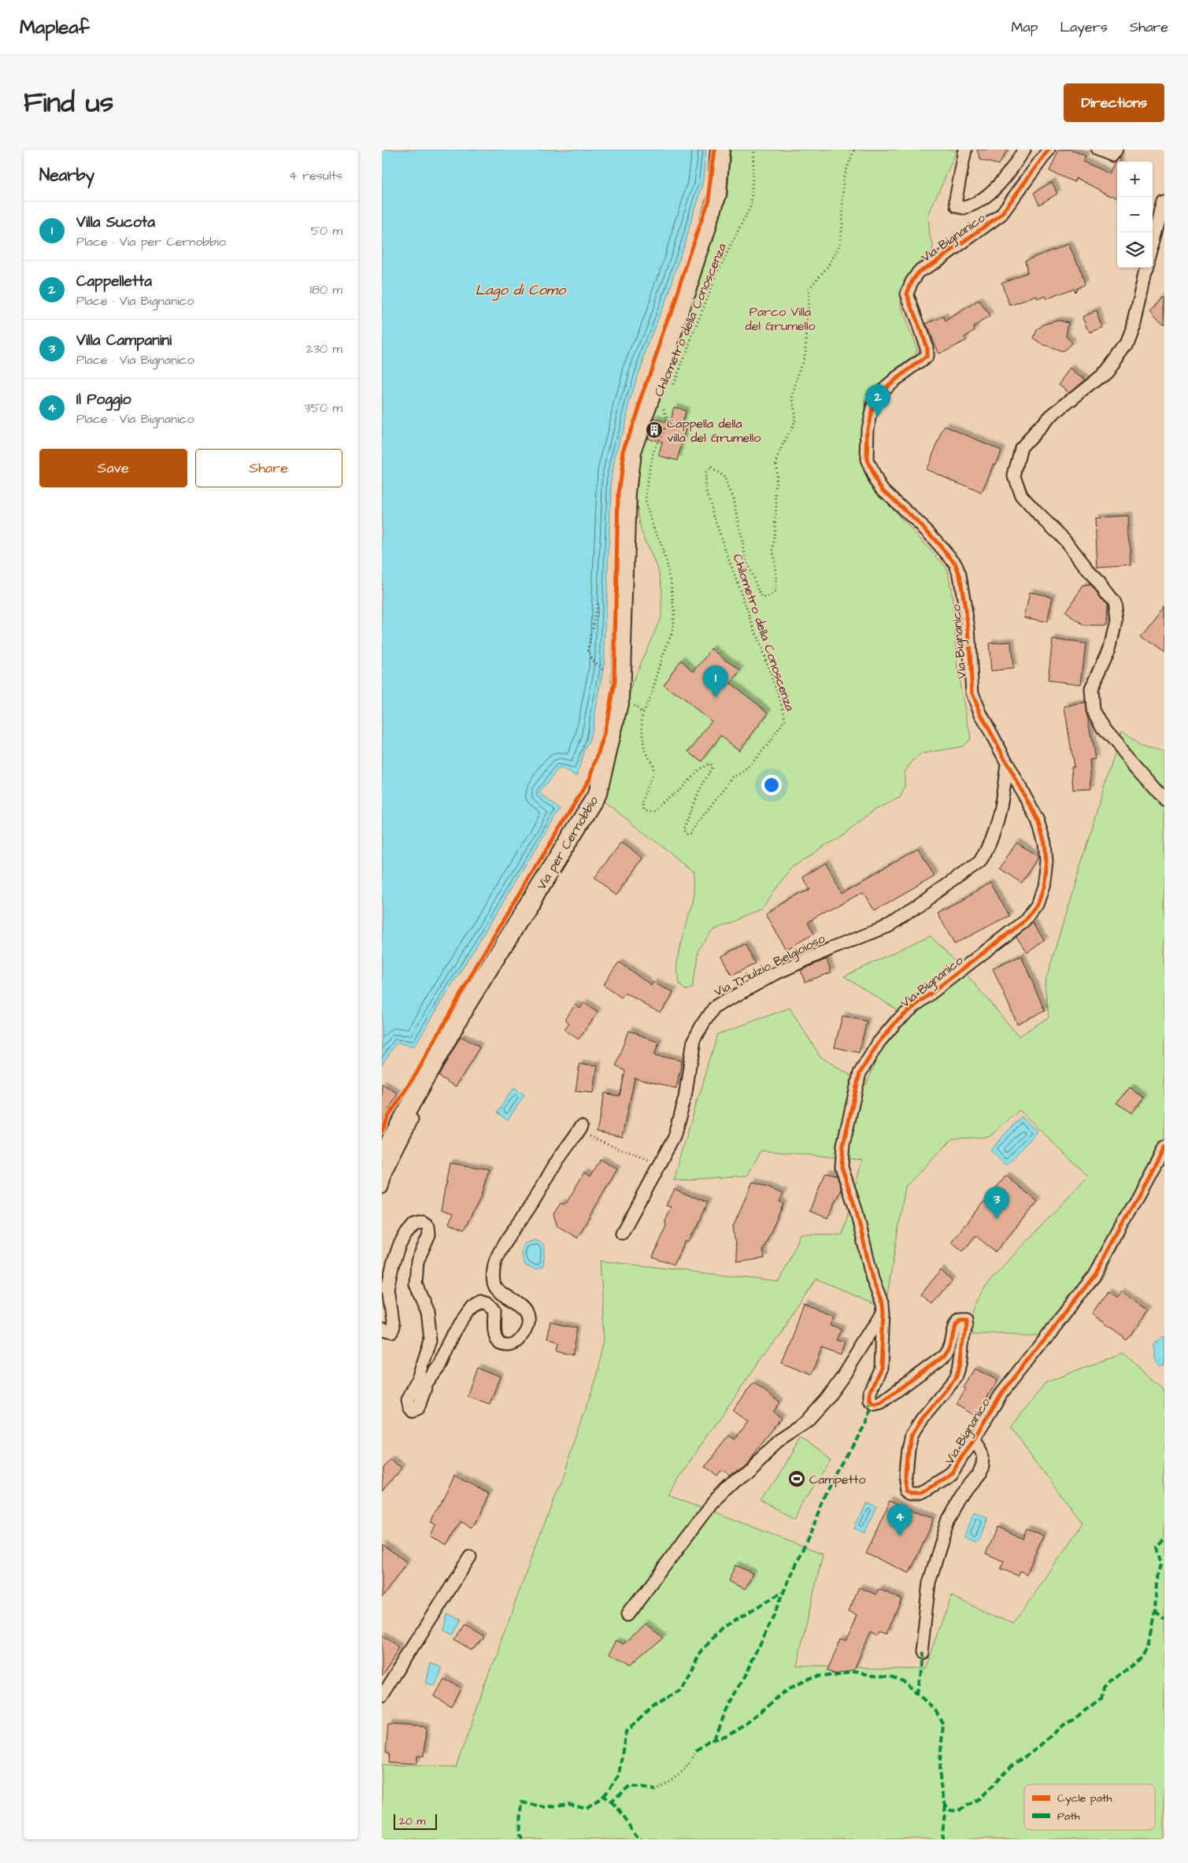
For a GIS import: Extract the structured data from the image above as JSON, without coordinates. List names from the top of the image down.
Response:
{
  "streets": {
    "main road": ["Via per Cernobbio"],
    "street": ["Via Bignanico", "Via Triulzio Belgioioso"],
    "cycle path": ["Chilometro della Conoscenza"]
  },
  "crossings": [
    ["Via Bignanico", "Via Triulzio Belgioioso"]
  ],
  "water": ["Lago di Como"],
  "parks": ["Parco Villa del Grumello"],
  "places": {
    "building": ["Cappella della villa del Grumello"],
    "sports": ["Campetto"]
  },
  "legend": ["Cycle path", "Path"],
  "scale_bar": "20 m",
  "page": {
    "header": "Mapleaf",
    "nav": ["Map", "Layers", "Share"],
    "title": "Find us",
    "buttons": [
      "Directions",
      ["Save", "Share"]
    ],
    "heading": ["Nearby", "4 results"],
    "map_buttons": ["+", "−"],
    "list": [
      {
        "mark": "1",
        "name": "Villa Sucota",
        "note": "Place · Via per Cernobbio",
        "value": "50 m"
      },
      {
        "mark": "2",
        "name": "Cappelletta",
        "note": "Place · Via Bignanico",
        "value": "180 m"
      },
      {
        "mark": "3",
        "name": "Villa Campanini",
        "note": "Place · Via Bignanico",
        "value": "230 m"
      },
      {
        "mark": "4",
        "name": "Il Poggio",
        "note": "Place · Via Bignanico",
        "value": "350 m"
      }
    ],
    "pins": [
      "2",
      "1",
      "3",
      "4"
    ],
    "scale": "20 m"
  }
}
